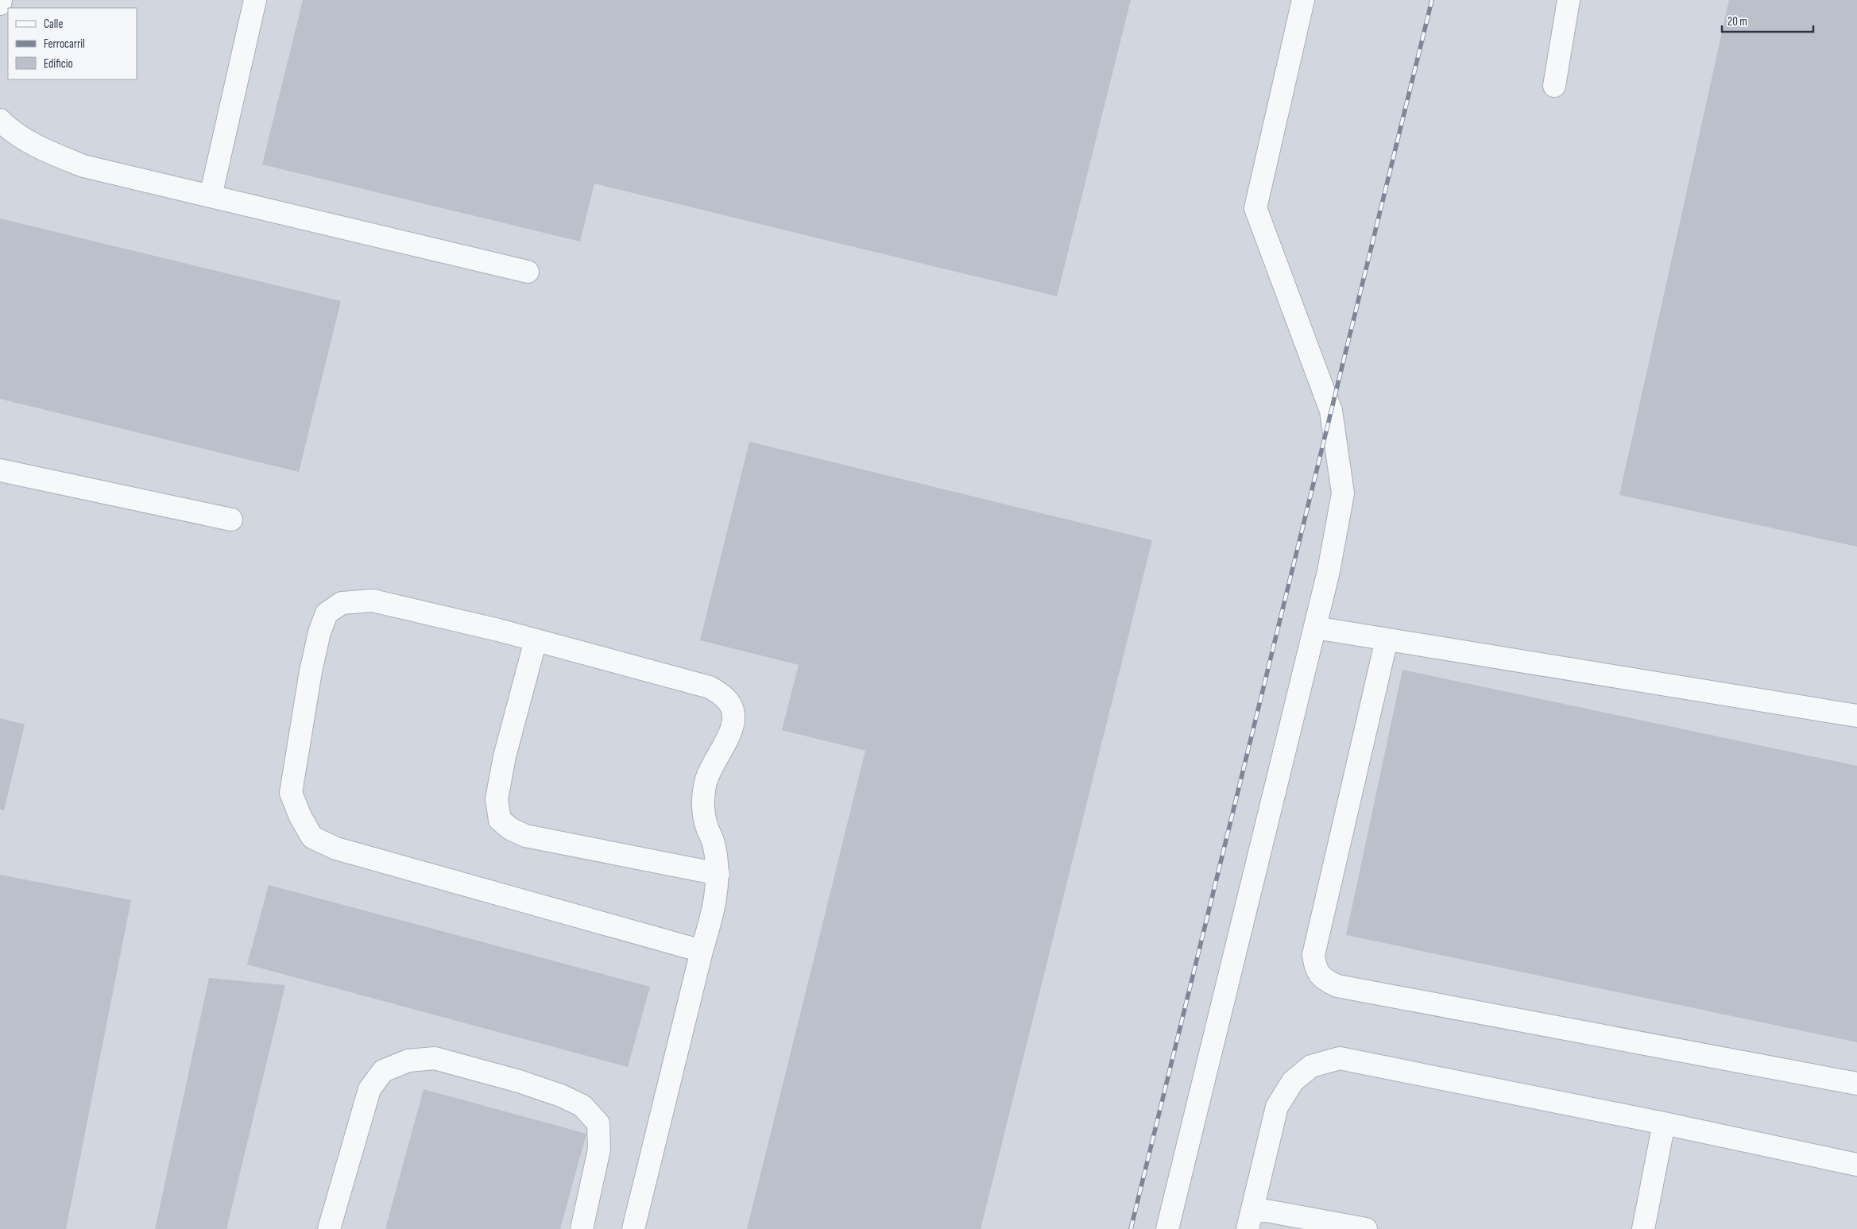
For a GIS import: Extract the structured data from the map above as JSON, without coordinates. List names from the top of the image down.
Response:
{
  "legend": ["Calle", "Ferrocarril", "Edificio"],
  "scale_bar": "20 m"
}
